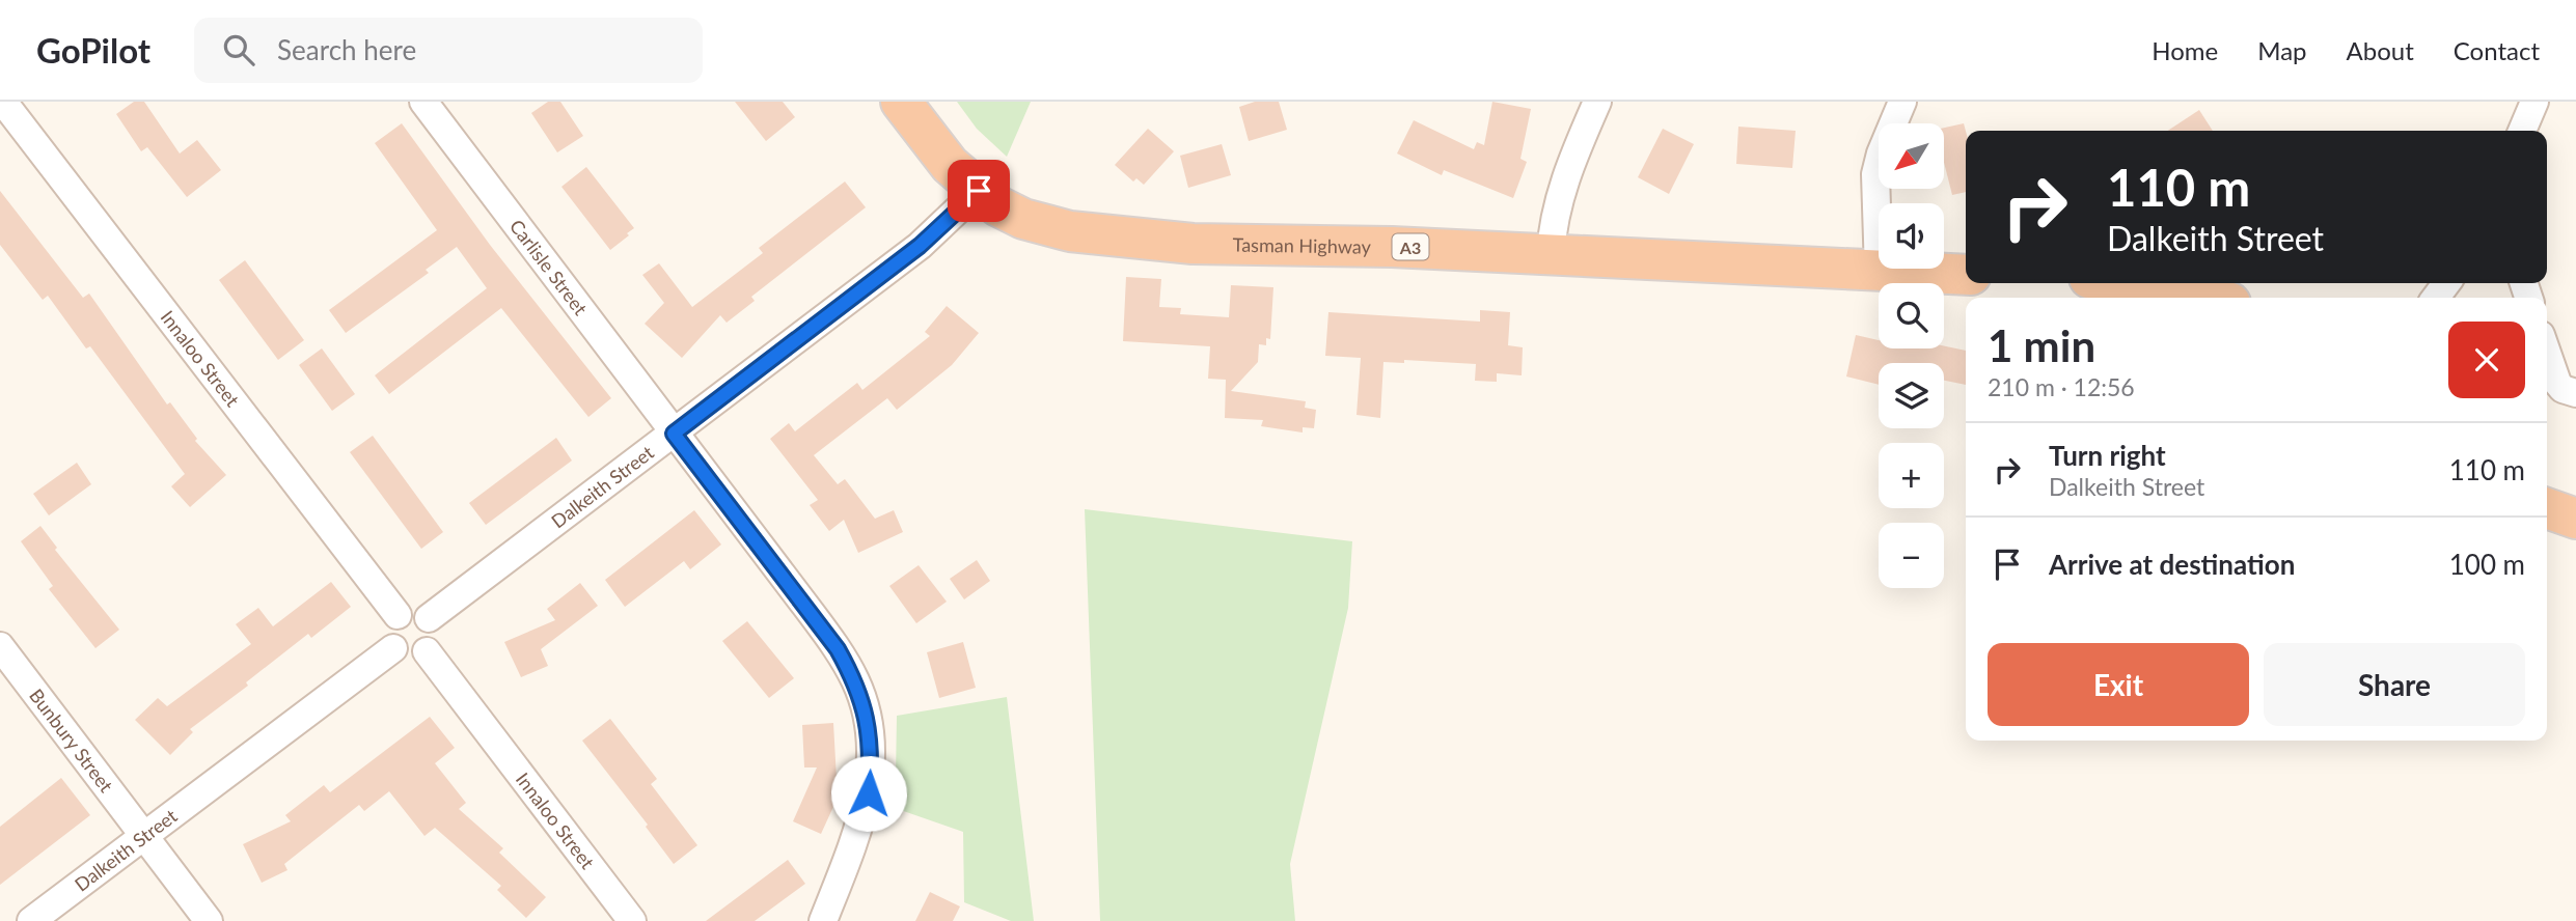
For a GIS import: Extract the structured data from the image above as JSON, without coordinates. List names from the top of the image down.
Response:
{
  "streets": {
    "highway": ["Tasman Highway", "A3"],
    "street": [
      "Carlisle Street",
      "Innaloo Street",
      "Dalkeith Street",
      "Bunbury Street"
    ]
  },
  "crossings": [
    ["Tasman Highway", "Dalkeith Street"],
    ["Carlisle Street", "Dalkeith Street"],
    ["Innaloo Street", "Dalkeith Street"],
    ["Dalkeith Street", "Bunbury Street"]
  ],
  "north": "bottom left",
  "page": {
    "header": "GoPilot",
    "search": "Search here",
    "nav": [
      "Home",
      "Map",
      "About",
      "Contact"
    ],
    "map_buttons": ["+", "−"],
    "turn": ["110 m", "Dalkeith Street"],
    "heading": ["1 min", "210 m · 12:56"],
    "list": [
      {
        "name": "Turn right",
        "note": "Dalkeith Street",
        "value": "110 m"
      },
      {
        "name": "Arrive at destination",
        "value": "100 m"
      }
    ],
    "buttons": ["Exit", "Share"]
  }
}
